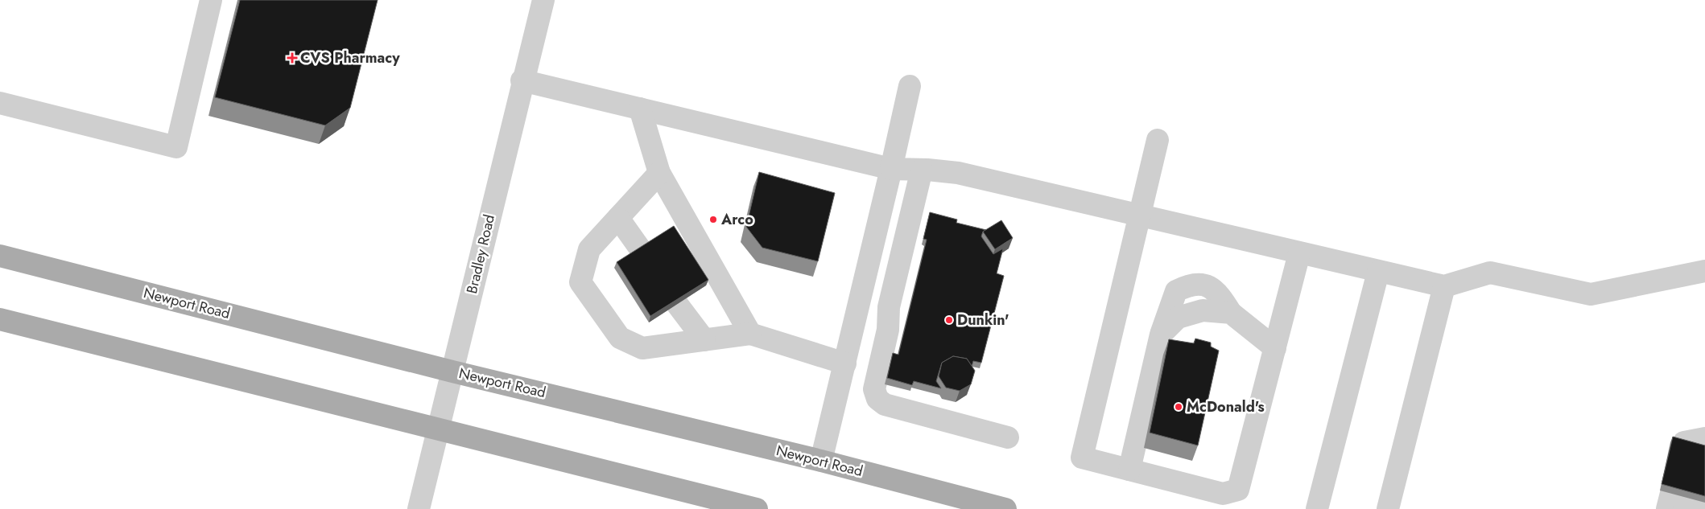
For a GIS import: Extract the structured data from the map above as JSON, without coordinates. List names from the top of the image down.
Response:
{
  "streets": {
    "main road": ["Newport Road"],
    "street": ["Bradley Road"]
  },
  "crossings": [
    ["Bradley Road", "Newport Road"]
  ],
  "places": {
    "health": ["CVS Pharmacy"],
    "other": ["Arco", "Dunkin'", "McDonald's"]
  }
}
